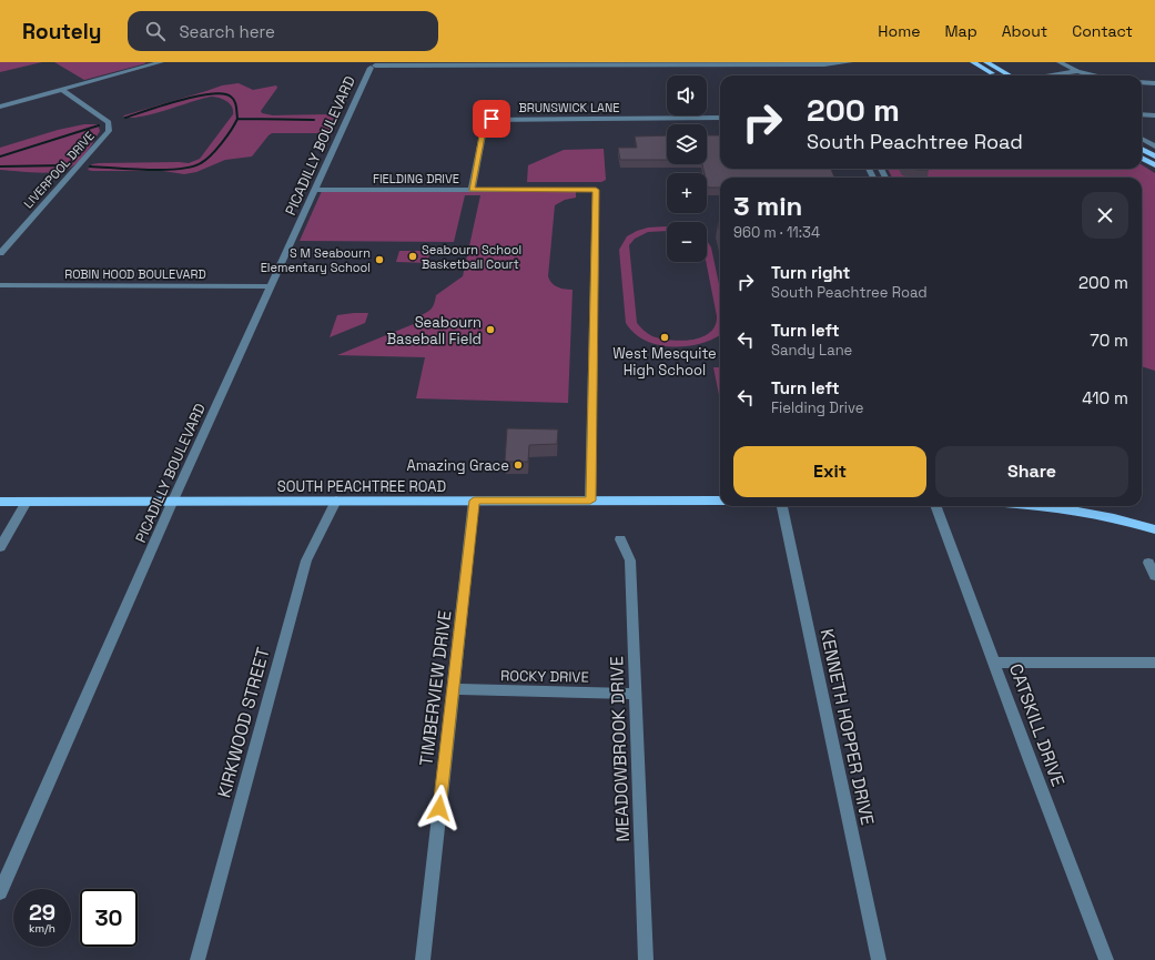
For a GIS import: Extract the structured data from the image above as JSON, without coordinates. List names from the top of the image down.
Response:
{
  "streets": {
    "main road": ["SOUTH PEACHTREE ROAD"],
    "street": [
      "BRUNSWICK LANE",
      "PICADILLY BOULEVARD",
      "LIVERPOOL DRIVE",
      "FIELDING DRIVE",
      "ROBIN HOOD BOULEVARD",
      "ROCKY DRIVE",
      "TIMBERVIEW DRIVE",
      "KIRKWOOD STREET",
      "CATSKILL DRIVE",
      "KENNETH HOPPER DRIVE",
      "MEADOWBROOK DRIVE"
    ]
  },
  "crossings": [
    ["BRUNSWICK LANE", "FIELDING DRIVE"],
    ["PICADILLY BOULEVARD", "FIELDING DRIVE"],
    ["PICADILLY BOULEVARD", "ROBIN HOOD BOULEVARD"],
    ["PICADILLY BOULEVARD", "SOUTH PEACHTREE ROAD"],
    ["FIELDING DRIVE", "SOUTH PEACHTREE ROAD"],
    ["SOUTH PEACHTREE ROAD", "TIMBERVIEW DRIVE"],
    ["SOUTH PEACHTREE ROAD", "KIRKWOOD STREET"],
    ["ROCKY DRIVE", "TIMBERVIEW DRIVE"],
    ["ROCKY DRIVE", "MEADOWBROOK DRIVE"]
  ],
  "places": [
    "Seabourn School Basketball Court",
    "S M Seabourn Elementary School",
    "Seabourn Baseball Field",
    "West Mesquite High School",
    "Amazing Grace"
  ],
  "page": {
    "header": "Routely",
    "search": "Search here",
    "nav": [
      "Home",
      "Map",
      "About",
      "Contact"
    ],
    "map_buttons": ["+", "−"],
    "turn": ["200 m", "South Peachtree Road"],
    "heading": ["3 min", "960 m · 11:34"],
    "list": [
      {
        "name": "Turn right",
        "note": "South Peachtree Road",
        "value": "200 m"
      },
      {
        "name": "Turn left",
        "note": "Sandy Lane",
        "value": "70 m"
      },
      {
        "name": "Turn left",
        "note": "Fielding Drive",
        "value": "410 m"
      }
    ],
    "buttons": ["Exit", "Share"],
    "speed": "29 km/h",
    "limit": "30"
  }
}
